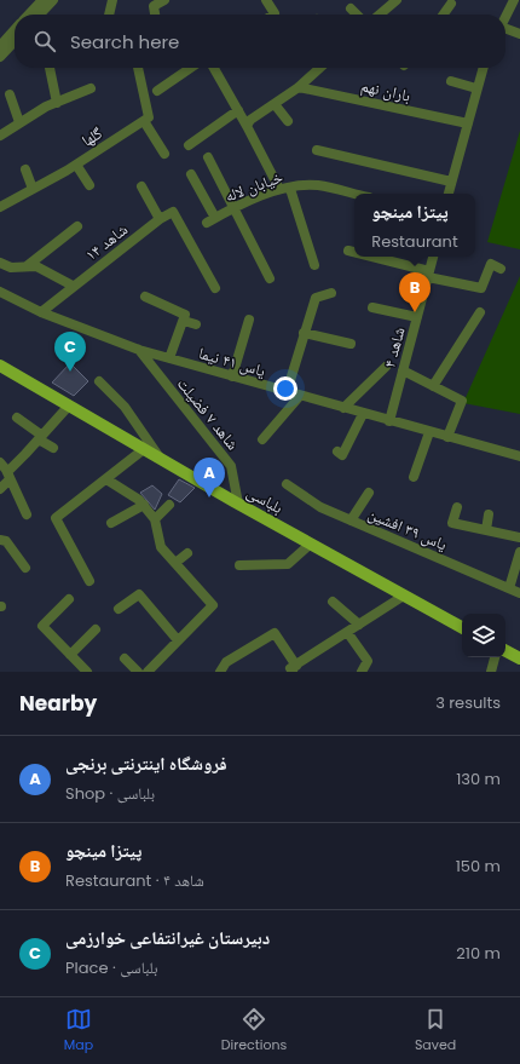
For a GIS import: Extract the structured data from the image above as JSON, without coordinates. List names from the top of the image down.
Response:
{
  "streets": {
    "main road": ["بلباسی"],
    "street": [
      "باران نهم",
      "گلها",
      "خیابان لاله",
      "شاهد ۱۴",
      "شاهد ۴",
      "یاس ۴۱ نیما",
      "شاهد ۷ فضیلت",
      "یاس ۳۹ افشین"
    ]
  },
  "crossings": [
    ["شاهد ۱۴", "یاس ۴۱ نیما"],
    ["شاهد ۴", "یاس ۴۱ نیما"],
    ["یاس ۴۱ نیما", "شاهد ۷ فضیلت"],
    ["شاهد ۷ فضیلت", "بلباسی"]
  ],
  "page": {
    "search": "Search here",
    "popup": ["پیتزا مینچو", "Restaurant"],
    "pins": ["B", "C", "A"],
    "heading": ["Nearby", "3 results"],
    "list": [
      {
        "mark": "A",
        "name": "فروشگاه اینترنتی برنجی",
        "note": "Shop · بلباسی",
        "value": "130 m"
      },
      {
        "mark": "B",
        "name": "پیتزا مینچو",
        "note": "Restaurant · شاهد ۴",
        "value": "150 m"
      },
      {
        "mark": "C",
        "name": "دبیرستان غیرانتفاعی خوارزمی",
        "note": "Place · بلباسی",
        "value": "210 m"
      }
    ],
    "nav": ["Map", "Directions", "Saved"]
  }
}
